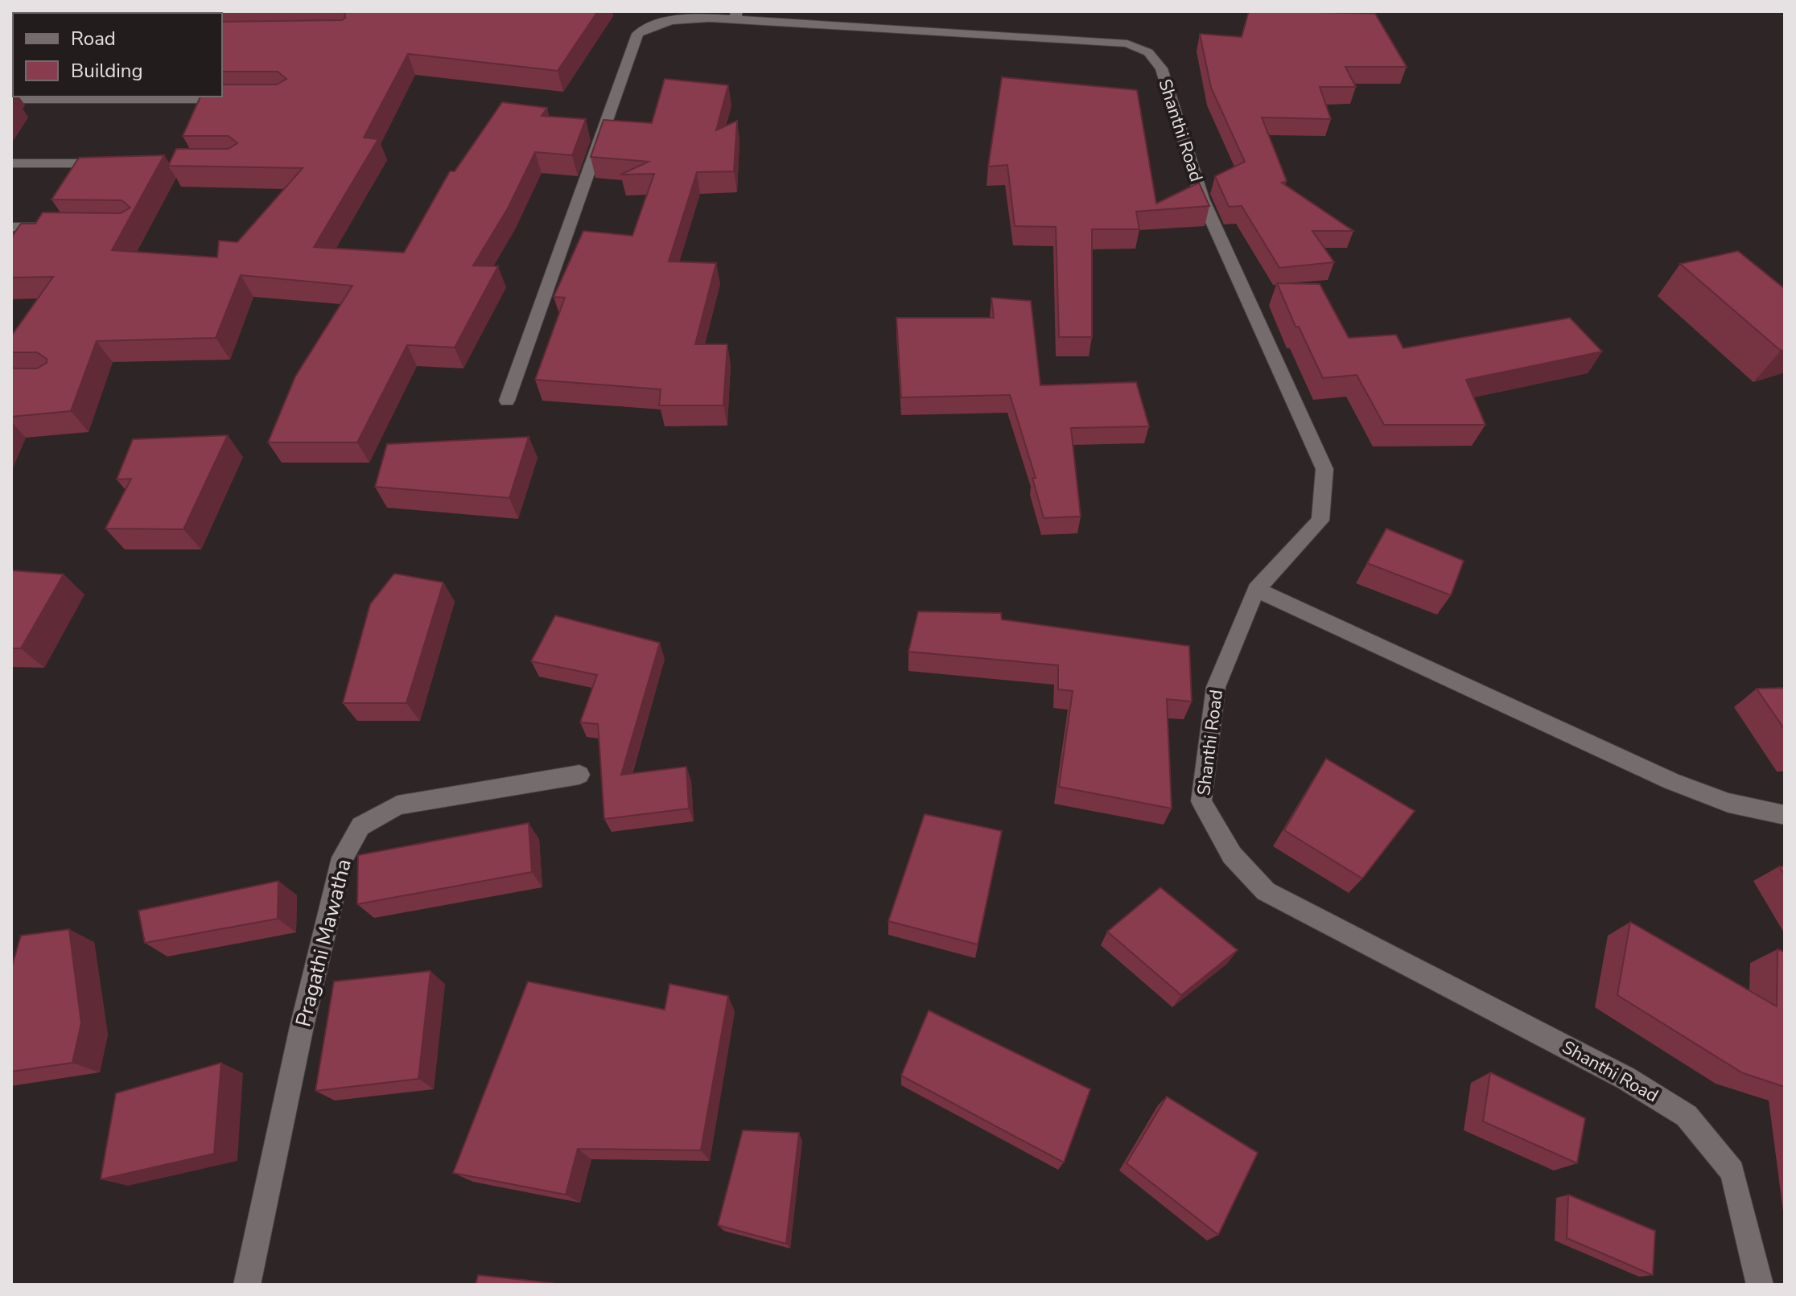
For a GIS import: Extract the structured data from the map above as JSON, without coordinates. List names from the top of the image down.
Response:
{
  "streets": {
    "street": ["Shanthi Road", "Pragathi Mawatha"]
  },
  "legend": ["Road", "Building"]
}
